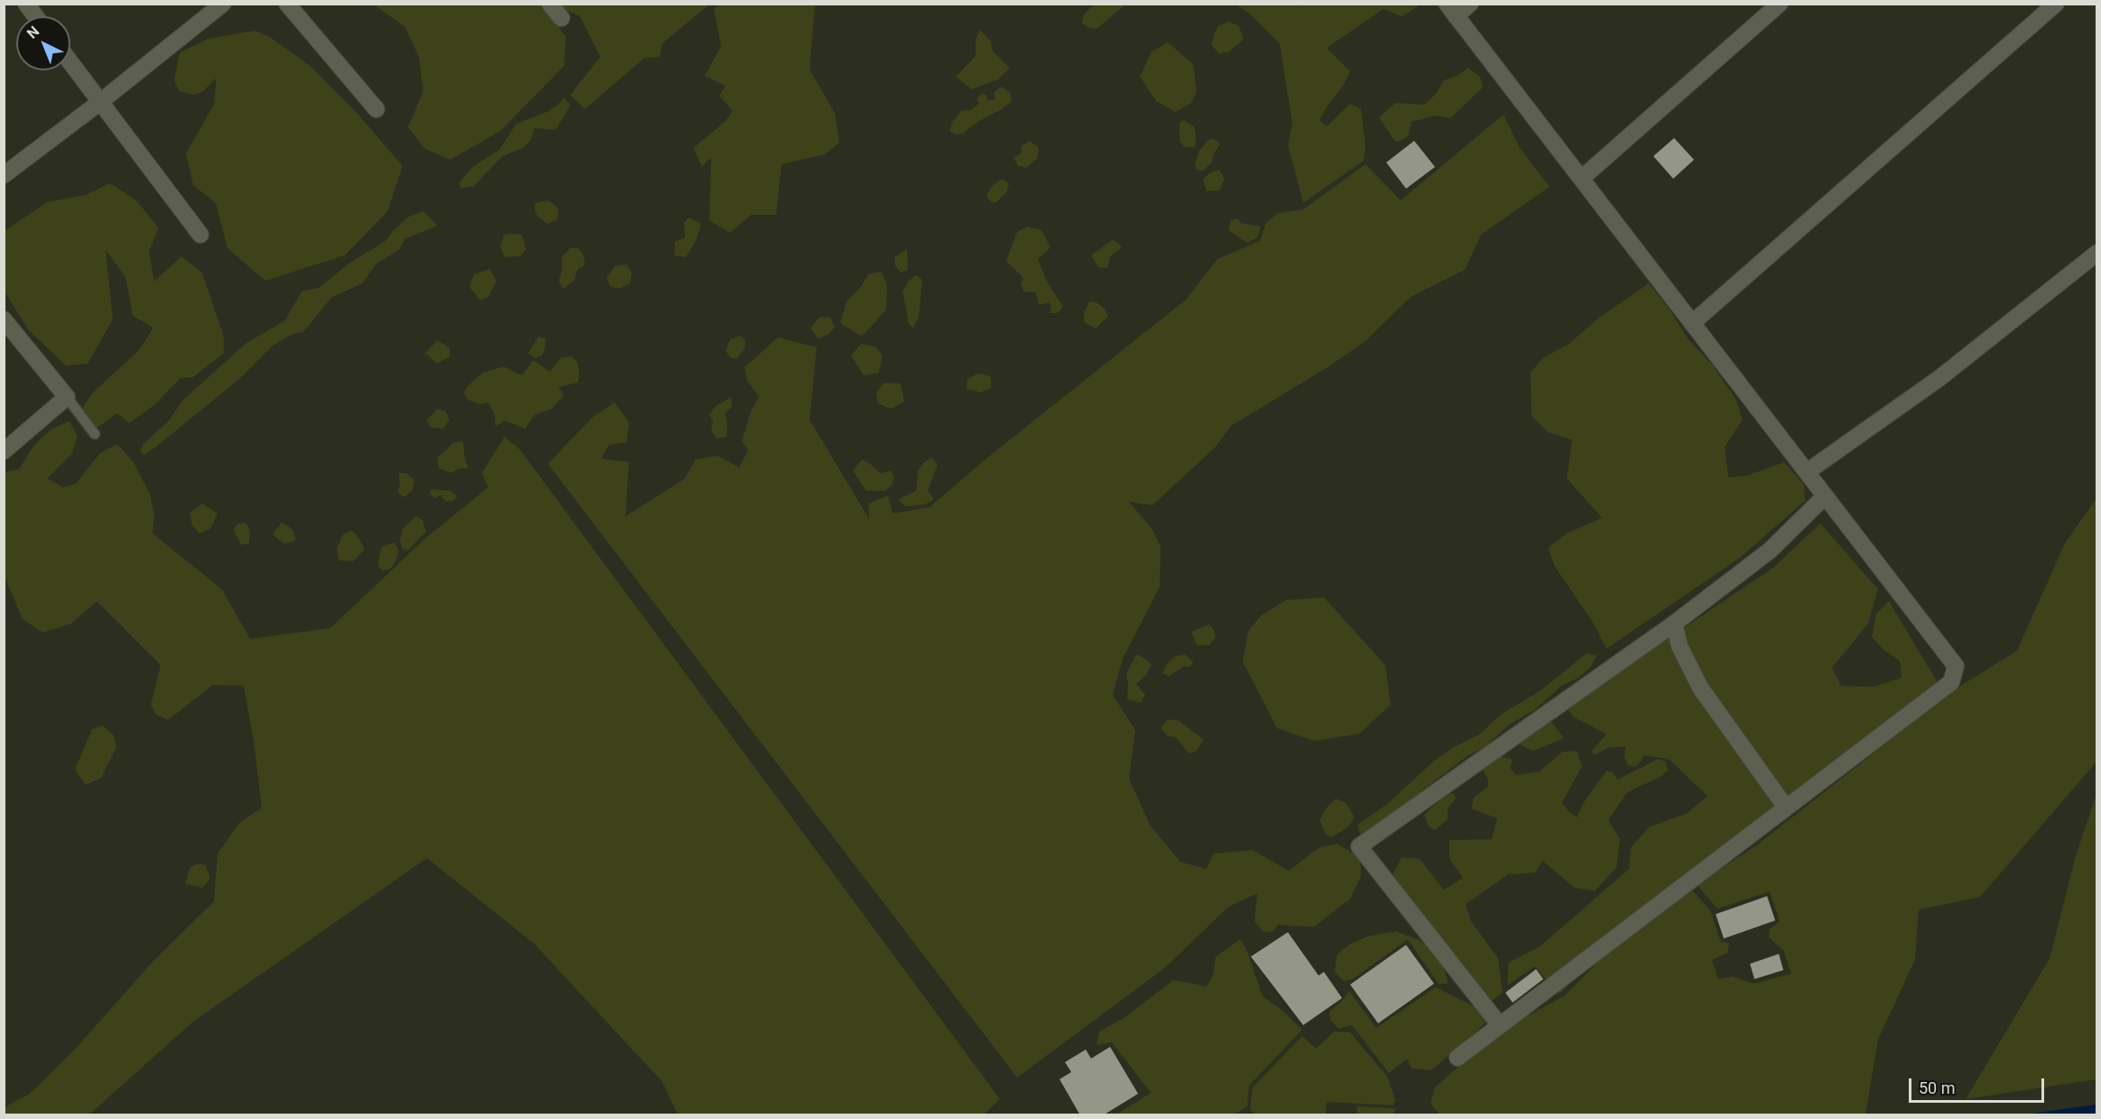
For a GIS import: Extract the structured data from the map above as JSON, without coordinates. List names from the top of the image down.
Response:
{
  "scale_bar": "50 m",
  "north": "top left"
}
